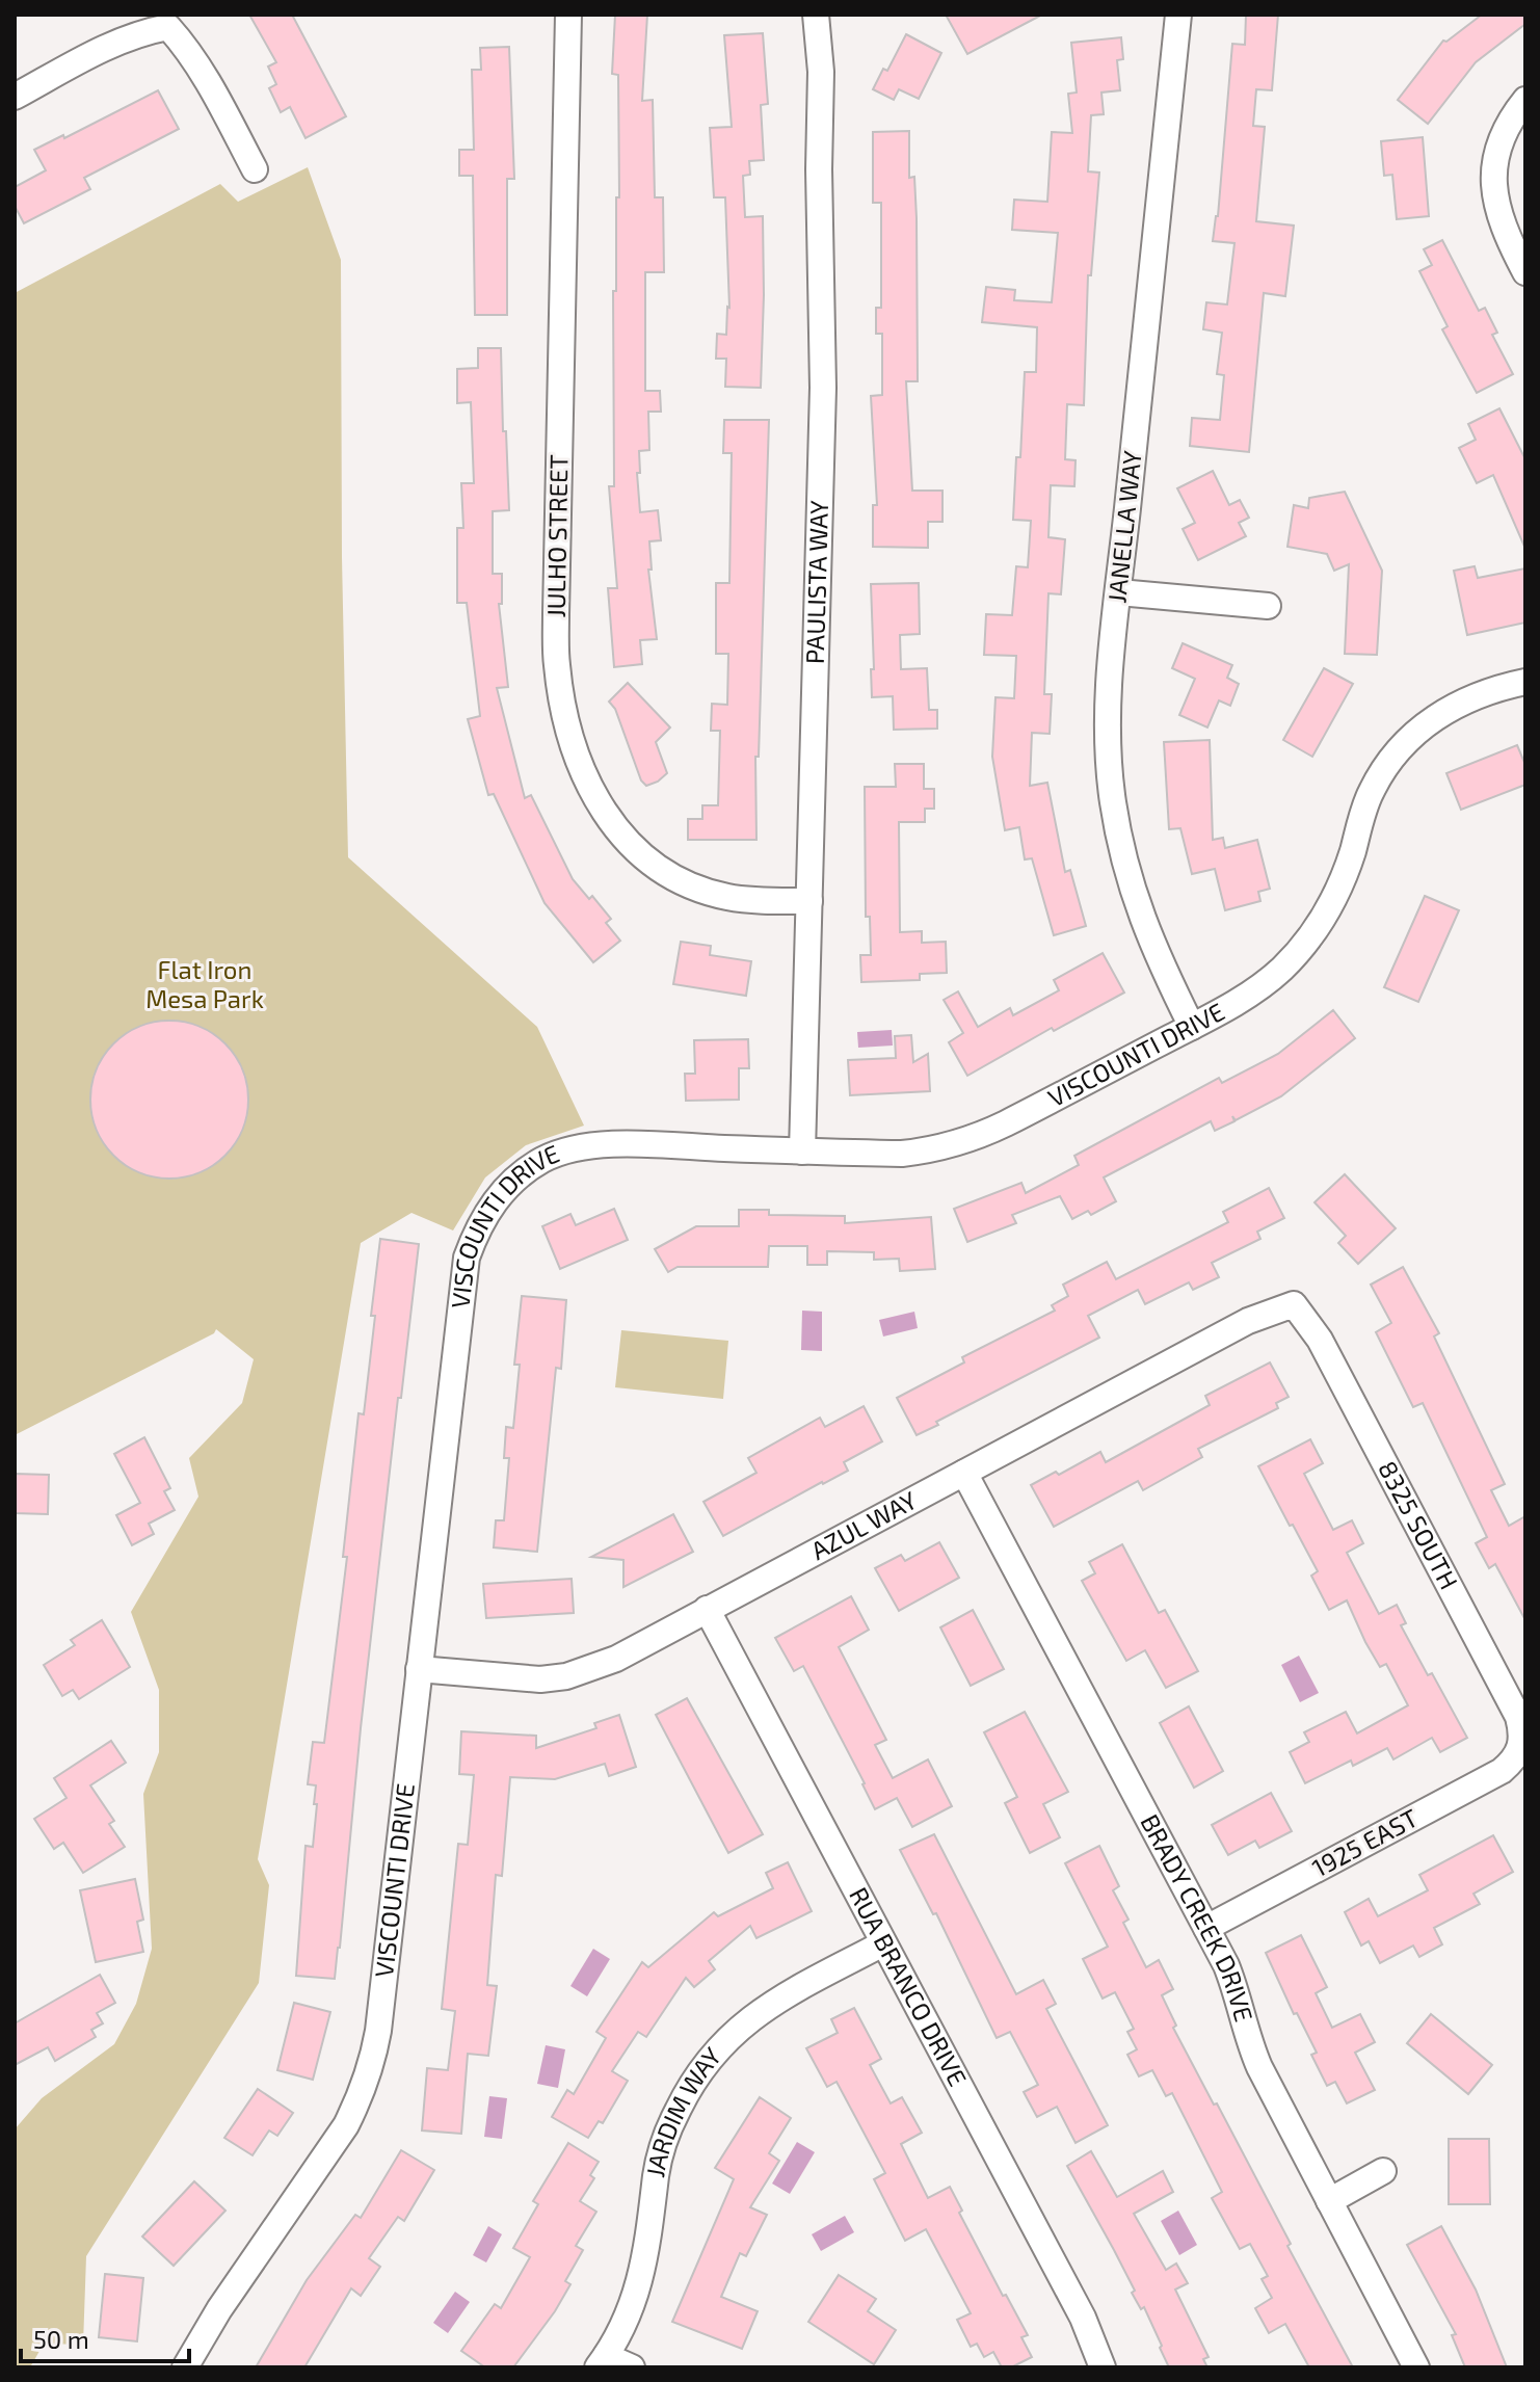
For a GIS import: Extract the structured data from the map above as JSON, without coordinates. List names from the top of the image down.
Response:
{
  "streets": {
    "street": [
      "JANELLA WAY",
      "JULHO STREET",
      "PAULISTA WAY",
      "VISCOUNTI DRIVE",
      "8325 SOUTH",
      "AZUL WAY",
      "1925 EAST",
      "BRADY CREEK DRIVE",
      "RUA BRANCO DRIVE",
      "JARDIM WAY"
    ]
  },
  "crossings": [
    ["JANELLA WAY", "VISCOUNTI DRIVE"],
    ["JULHO STREET", "PAULISTA WAY"],
    ["PAULISTA WAY", "VISCOUNTI DRIVE"],
    ["VISCOUNTI DRIVE", "AZUL WAY"],
    ["8325 SOUTH", "AZUL WAY"],
    ["8325 SOUTH", "1925 EAST"],
    ["AZUL WAY", "BRADY CREEK DRIVE"],
    ["AZUL WAY", "RUA BRANCO DRIVE"],
    ["1925 EAST", "BRADY CREEK DRIVE"],
    ["RUA BRANCO DRIVE", "JARDIM WAY"]
  ],
  "parks": ["Flat Iron Mesa Park"],
  "scale_bar": "50 m"
}
